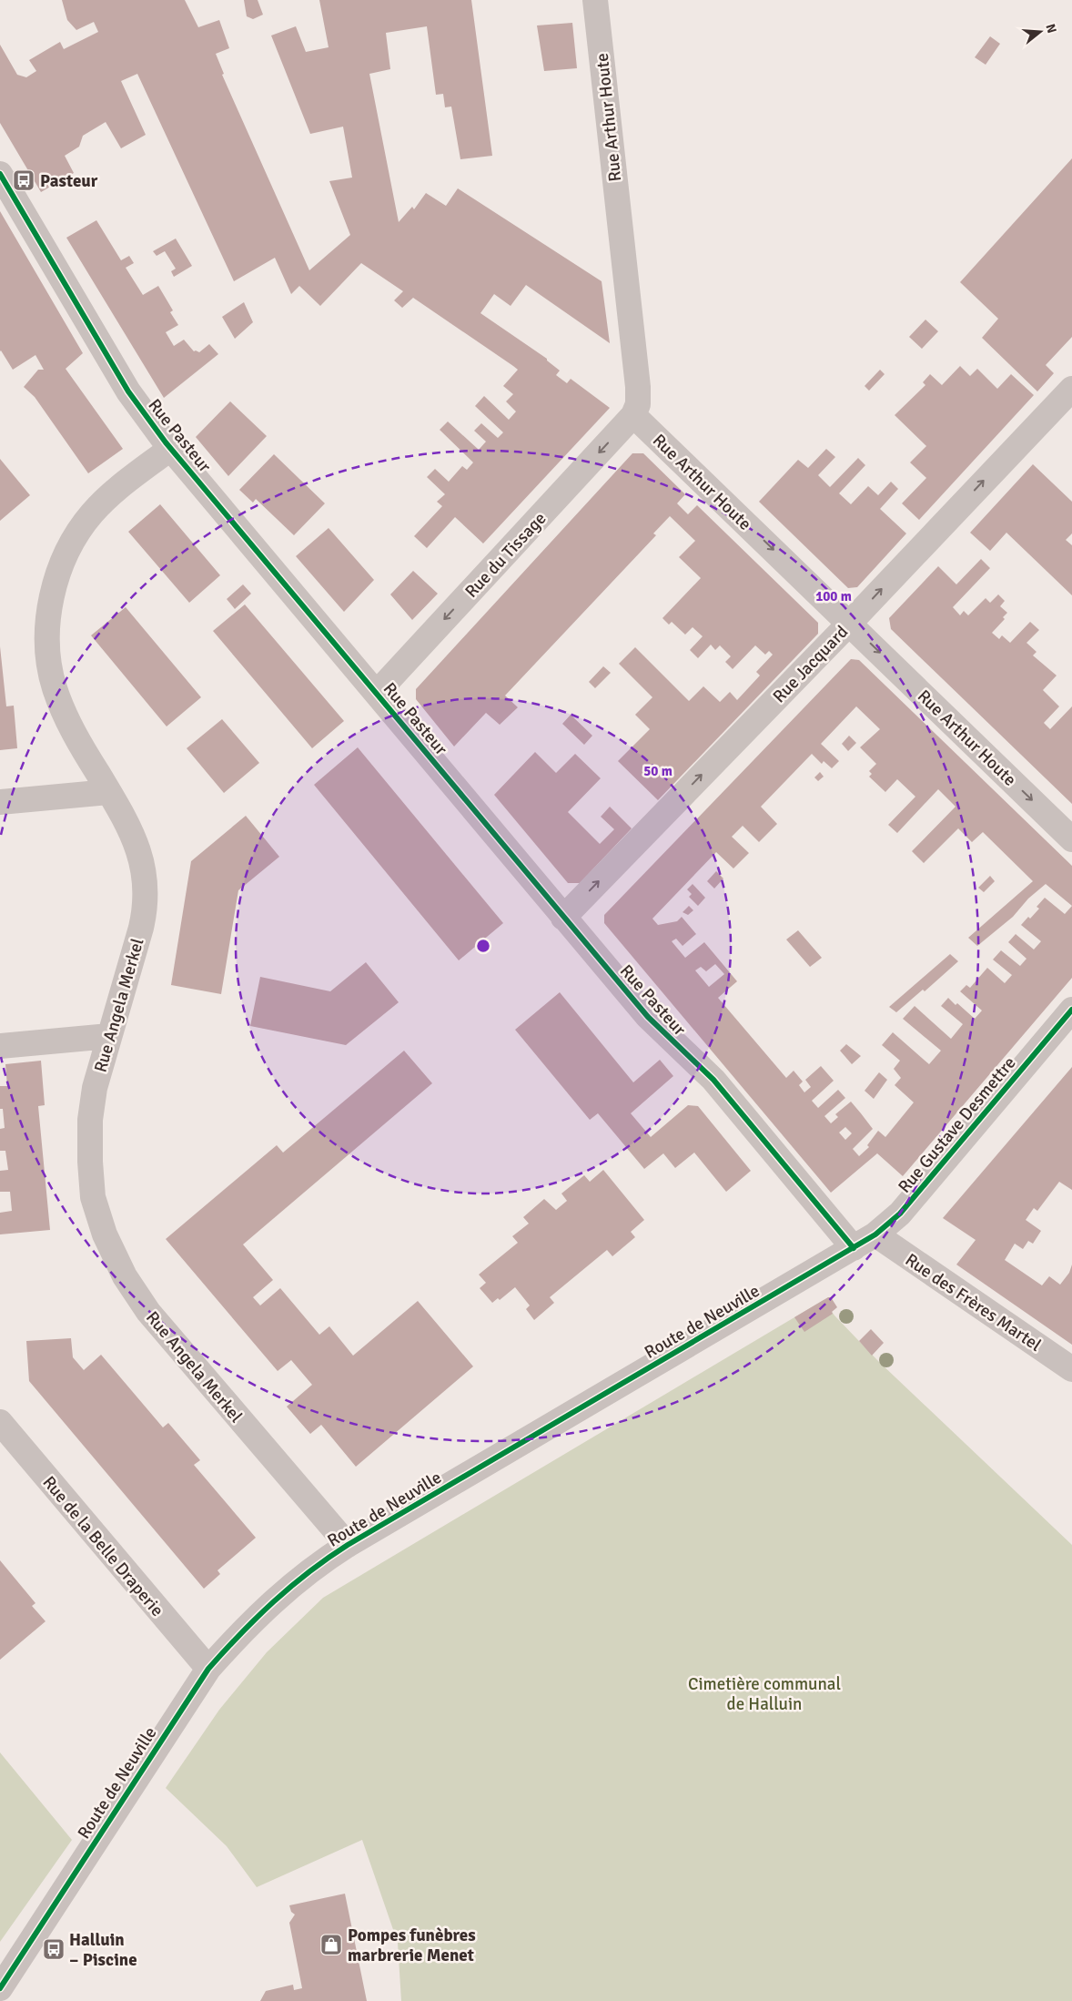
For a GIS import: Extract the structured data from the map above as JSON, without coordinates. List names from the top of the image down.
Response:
{
  "streets": {
    "street": [
      "Rue Arthur Houte",
      "Rue Pasteur",
      "Rue du Tissage",
      "Rue Jacquard",
      "Rue Angela Merkel",
      "Rue Gustave Desmettre",
      "Rue des Frères Martel",
      "Route de Neuville",
      "Rue de la Belle Draperie"
    ]
  },
  "crossings": [
    ["Rue Arthur Houte", "Rue du Tissage"],
    ["Rue Arthur Houte", "Rue Jacquard"],
    ["Rue Pasteur", "Rue du Tissage"],
    ["Rue Pasteur", "Rue Jacquard"],
    ["Rue Pasteur", "Rue Angela Merkel"],
    ["Rue Pasteur", "Rue Gustave Desmettre"],
    ["Rue Pasteur", "Route de Neuville"],
    ["Rue Angela Merkel", "Route de Neuville"],
    ["Rue Gustave Desmettre", "Rue des Frères Martel"],
    ["Rue Gustave Desmettre", "Route de Neuville"],
    ["Route de Neuville", "Rue de la Belle Draperie"]
  ],
  "one_way": ["Rue Arthur Houte", "Rue du Tissage", "Rue Jacquard"],
  "parks": ["Cimetière communal de Halluin"],
  "places": {
    "bus stop": ["Pasteur", "Halluin – Piscine"],
    "shop": ["Pompes funèbres marbrerie Menet"]
  },
  "north": "right",
  "rings": ["100 m", "50 m"]
}
